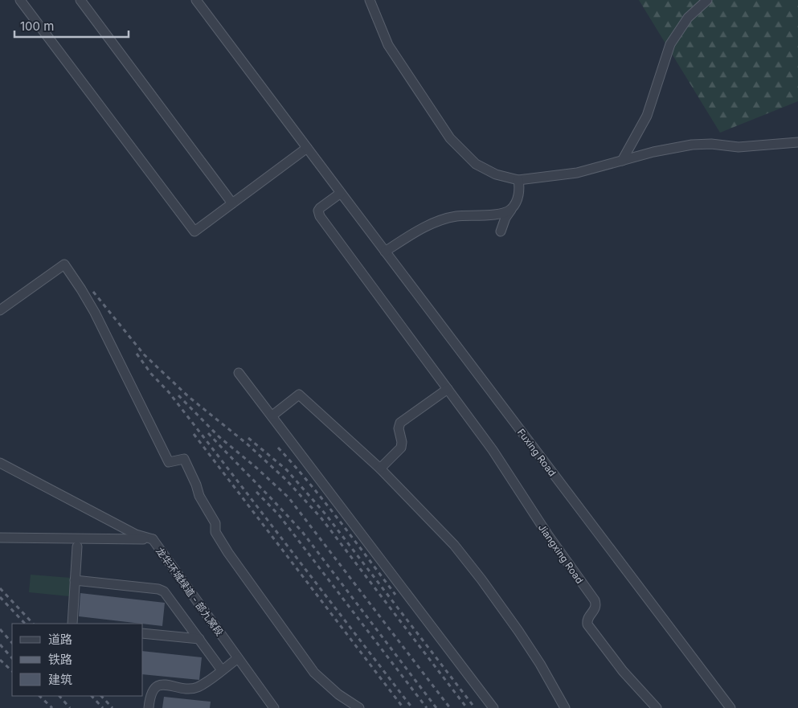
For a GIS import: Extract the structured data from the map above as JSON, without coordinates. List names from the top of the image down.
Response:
{
  "streets": {
    "street": ["Fuxing Road", "Jiangxing Road", "龙华环城绿道 - 部九窝段"]
  },
  "legend": ["道路", "铁路", "建筑"],
  "scale_bar": "100 m"
}
